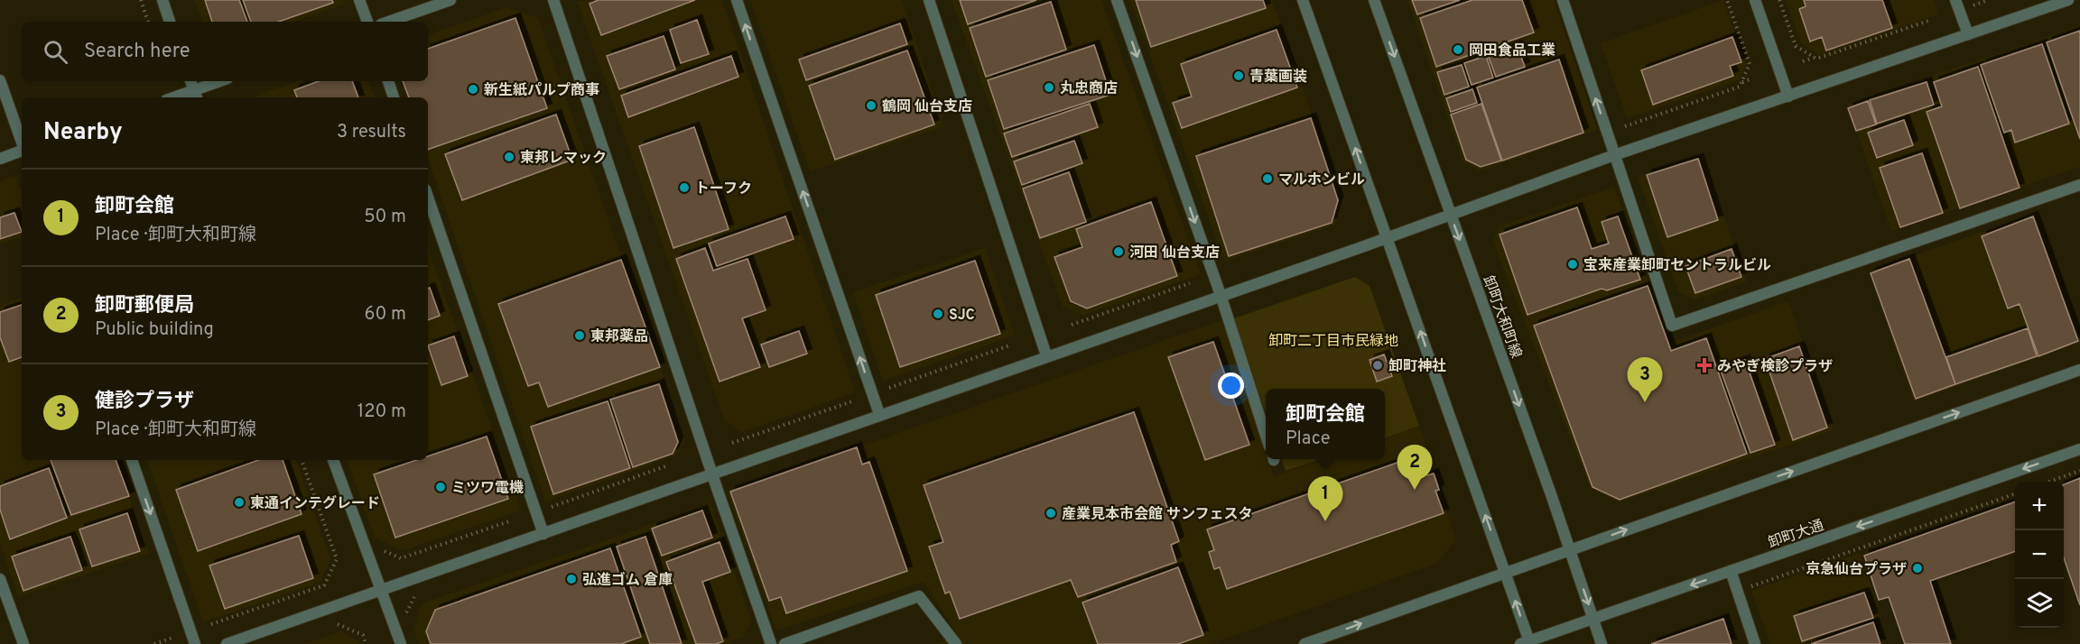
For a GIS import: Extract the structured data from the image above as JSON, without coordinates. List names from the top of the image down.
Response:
{
  "streets": {
    "street": ["卸町大和町線", "卸町大通"]
  },
  "crossings": [
    ["卸町大和町線", "卸町大通"]
  ],
  "parks": ["卸町二丁目市民緑地"],
  "places": {
    "other": [
      "岡田食品工業",
      "青葉画装",
      "丸忠商店",
      "新生紙パルプ商事",
      "鶴岡 仙台支店",
      "東邦レマック",
      "マルホンビル",
      "トーフク",
      "河田 仙台支店",
      "宝来産業卸町セントラルビル",
      "SJC",
      "東邦薬品",
      "卸町神社",
      "ミツワ電機",
      "東通インテグレード",
      "産業見本市会館 サンフェスタ",
      "京急仙台プラザ",
      "弘進ゴム 倉庫"
    ],
    "health": ["みやぎ検診プラザ"]
  },
  "page": {
    "search": "Search here",
    "heading": ["Nearby", "3 results"],
    "list": [
      {
        "mark": "1",
        "name": "卸町会館",
        "note": "Place · 卸町大和町線",
        "value": "50 m"
      },
      {
        "mark": "2",
        "name": "卸町郵便局",
        "note": "Public building",
        "value": "60 m"
      },
      {
        "mark": "3",
        "name": "健診プラザ",
        "note": "Place · 卸町大和町線",
        "value": "120 m"
      }
    ],
    "pins": ["3", "2", "1"],
    "popup": ["卸町会館", "Place"],
    "map_buttons": ["+", "−"]
  }
}
